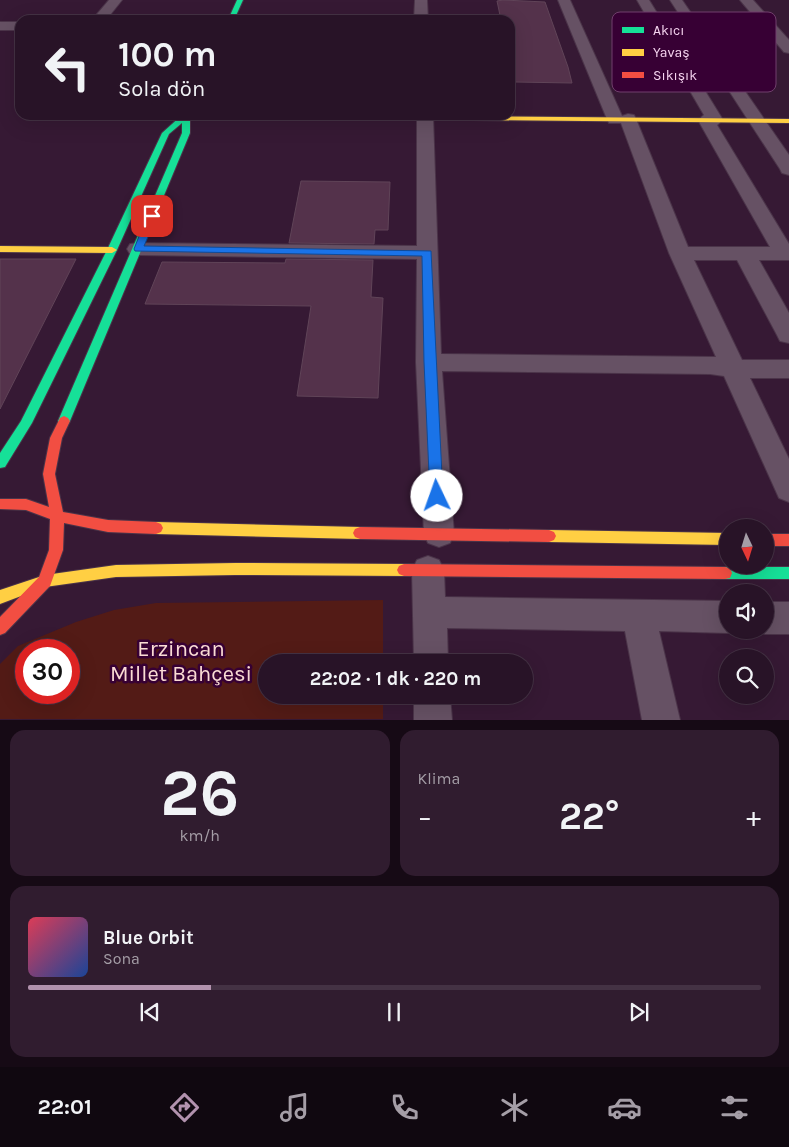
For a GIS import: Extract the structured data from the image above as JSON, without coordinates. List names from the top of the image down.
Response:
{
  "parks": ["Erzincan Millet Bahçesi"],
  "legend": ["Akıcı", "Yavaş", "Sıkışık"],
  "north": "bottom",
  "page": {
    "turn": ["100 m", "Sola dön"],
    "limit": "30",
    "trip": "22:02 · 1 dk · 220 m",
    "tile": [
      ["26", "km/h"],
      "Klima"
    ],
    "heat": ["−", "22°", "+"],
    "song": ["Blue Orbit", "Sona"],
    "tabs": "22:01"
  }
}
